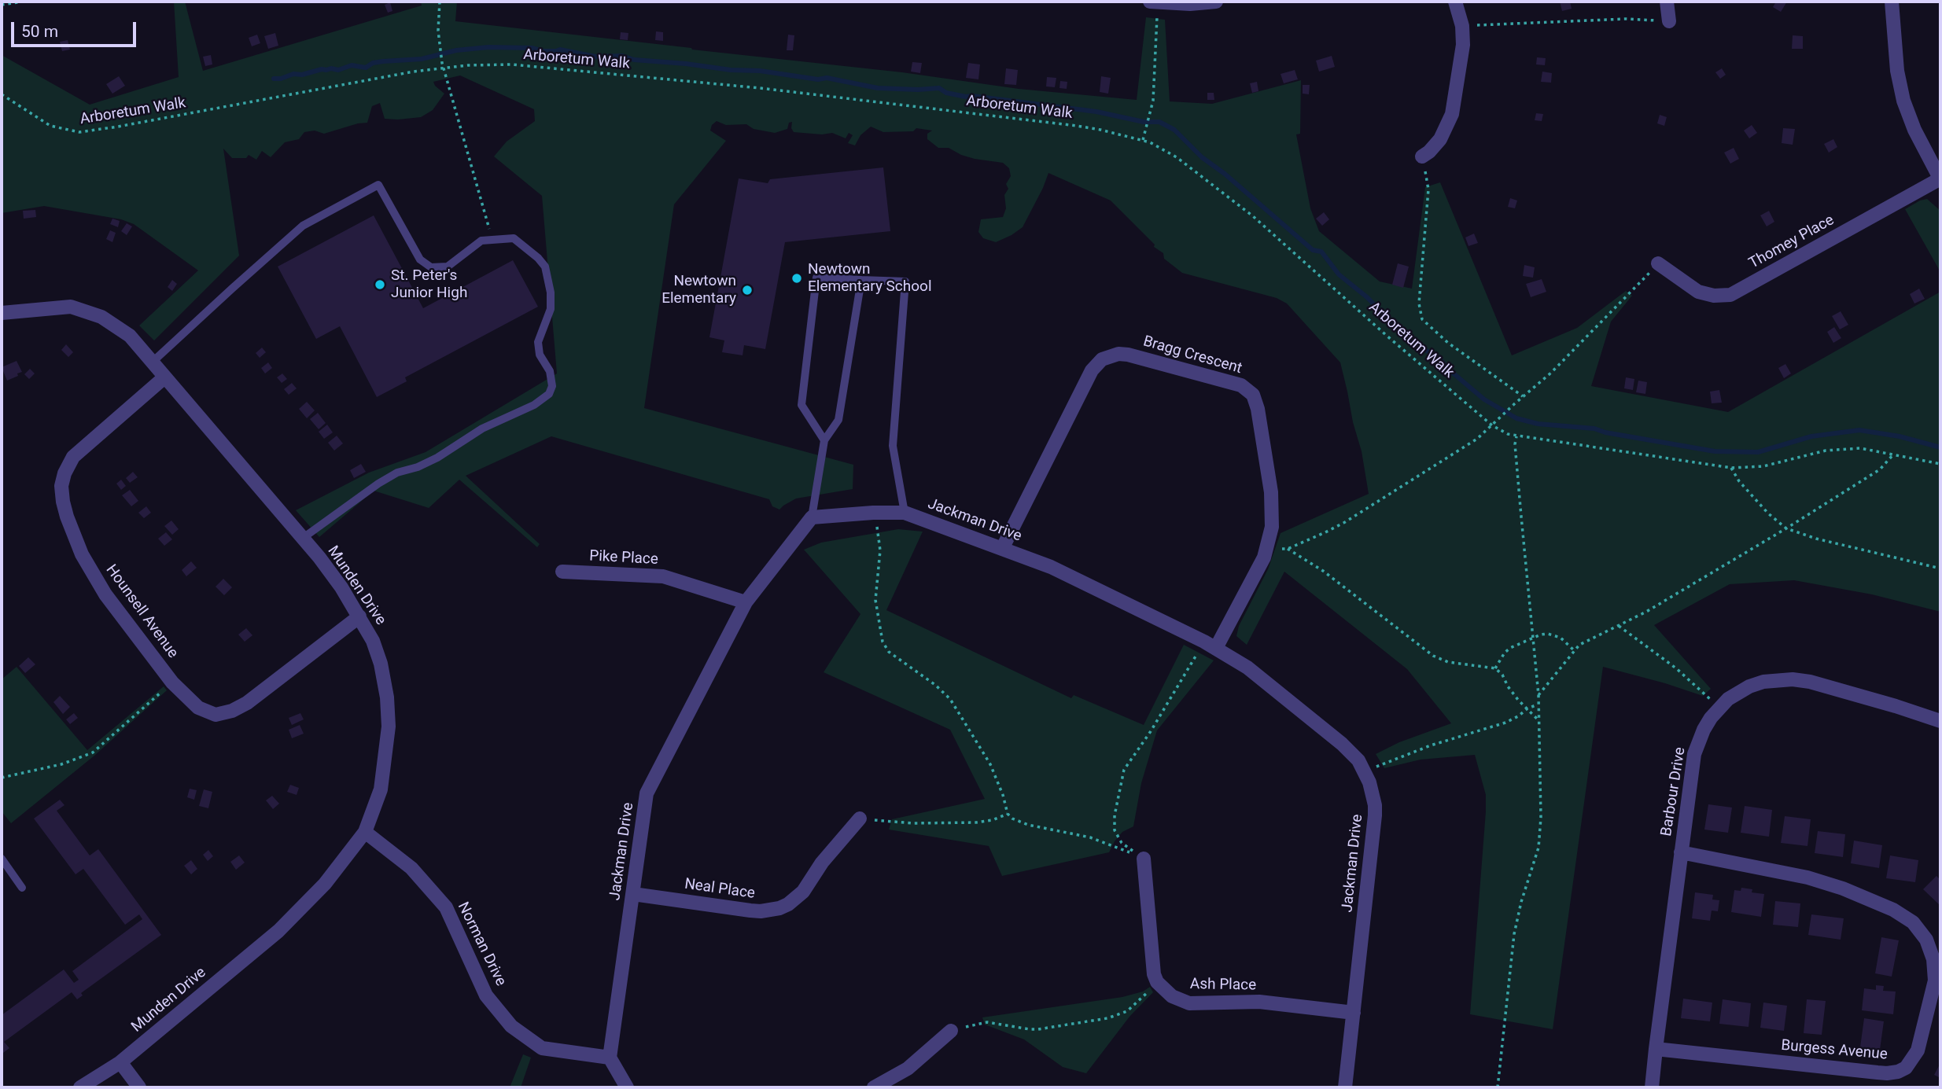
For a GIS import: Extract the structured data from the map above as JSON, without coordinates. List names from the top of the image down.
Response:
{
  "streets": {
    "street": [
      "Thomey Place",
      "Bragg Crescent",
      "Jackman Drive",
      "Pike Place",
      "Munden Drive",
      "Hounsell Avenue",
      "Barbour Drive",
      "Neal Place",
      "Norman Drive",
      "Ash Place",
      "Burgess Avenue"
    ],
    "path": ["Arboretum Walk"]
  },
  "crossings": [
    ["Bragg Crescent", "Jackman Drive"],
    ["Jackman Drive", "Pike Place"],
    ["Jackman Drive", "Neal Place"],
    ["Jackman Drive", "Norman Drive"],
    ["Jackman Drive", "Ash Place"],
    ["Munden Drive", "Hounsell Avenue"],
    ["Munden Drive", "Norman Drive"],
    ["Barbour Drive", "Burgess Avenue"]
  ],
  "places": ["Newtown Elementary School", "St. Peter's Junior High", "Newtown Elementary"],
  "scale_bar": "50 m"
}
